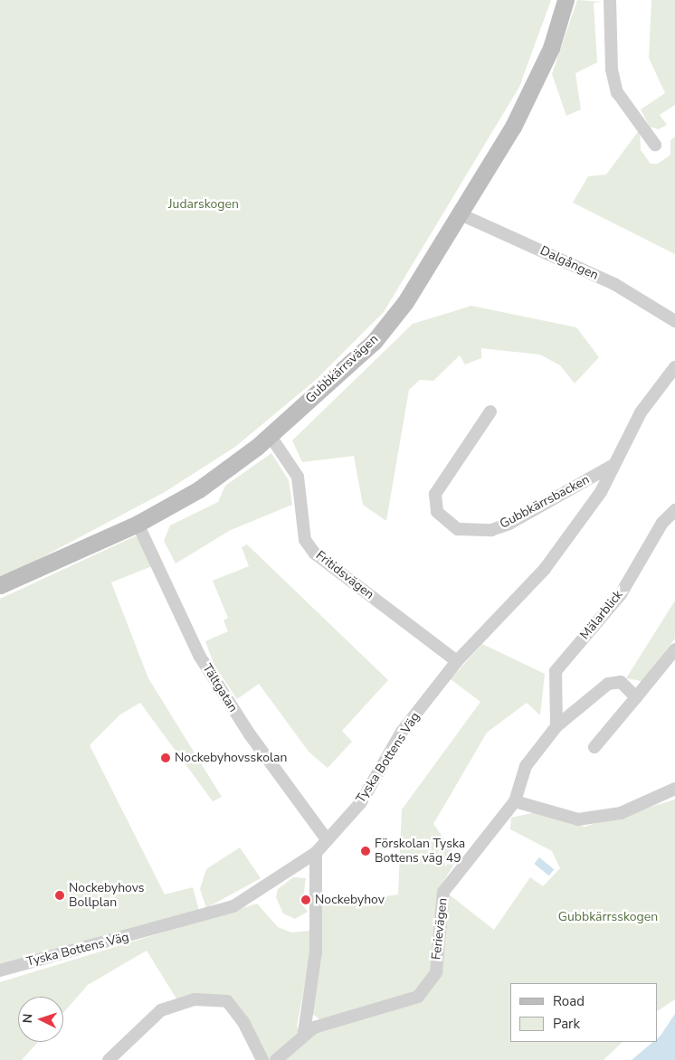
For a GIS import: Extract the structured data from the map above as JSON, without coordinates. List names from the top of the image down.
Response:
{
  "streets": {
    "street": [
      "Dalgången",
      "Gubbkärrsvägen",
      "Gubbkärrsbacken",
      "Fritidsvägen",
      "Mälarblick",
      "Tältgatan",
      "Tyska Bottens Väg",
      "Ferievägen"
    ]
  },
  "crossings": [
    ["Dalgången", "Gubbkärrsvägen"],
    ["Gubbkärrsvägen", "Fritidsvägen"],
    ["Gubbkärrsvägen", "Tältgatan"],
    ["Gubbkärrsbacken", "Tyska Bottens Väg"],
    ["Fritidsvägen", "Tyska Bottens Väg"],
    ["Mälarblick", "Ferievägen"],
    ["Tältgatan", "Tyska Bottens Väg"]
  ],
  "parks": ["Judarskogen", "Gubbkärrsskogen"],
  "places": [
    "Nockebyhovsskolan",
    "Förskolan Tyska Bottens väg 49",
    "Nockebyhovs Bollplan",
    "Nockebyhov"
  ],
  "legend": ["Road", "Park"],
  "north": "left"
}
